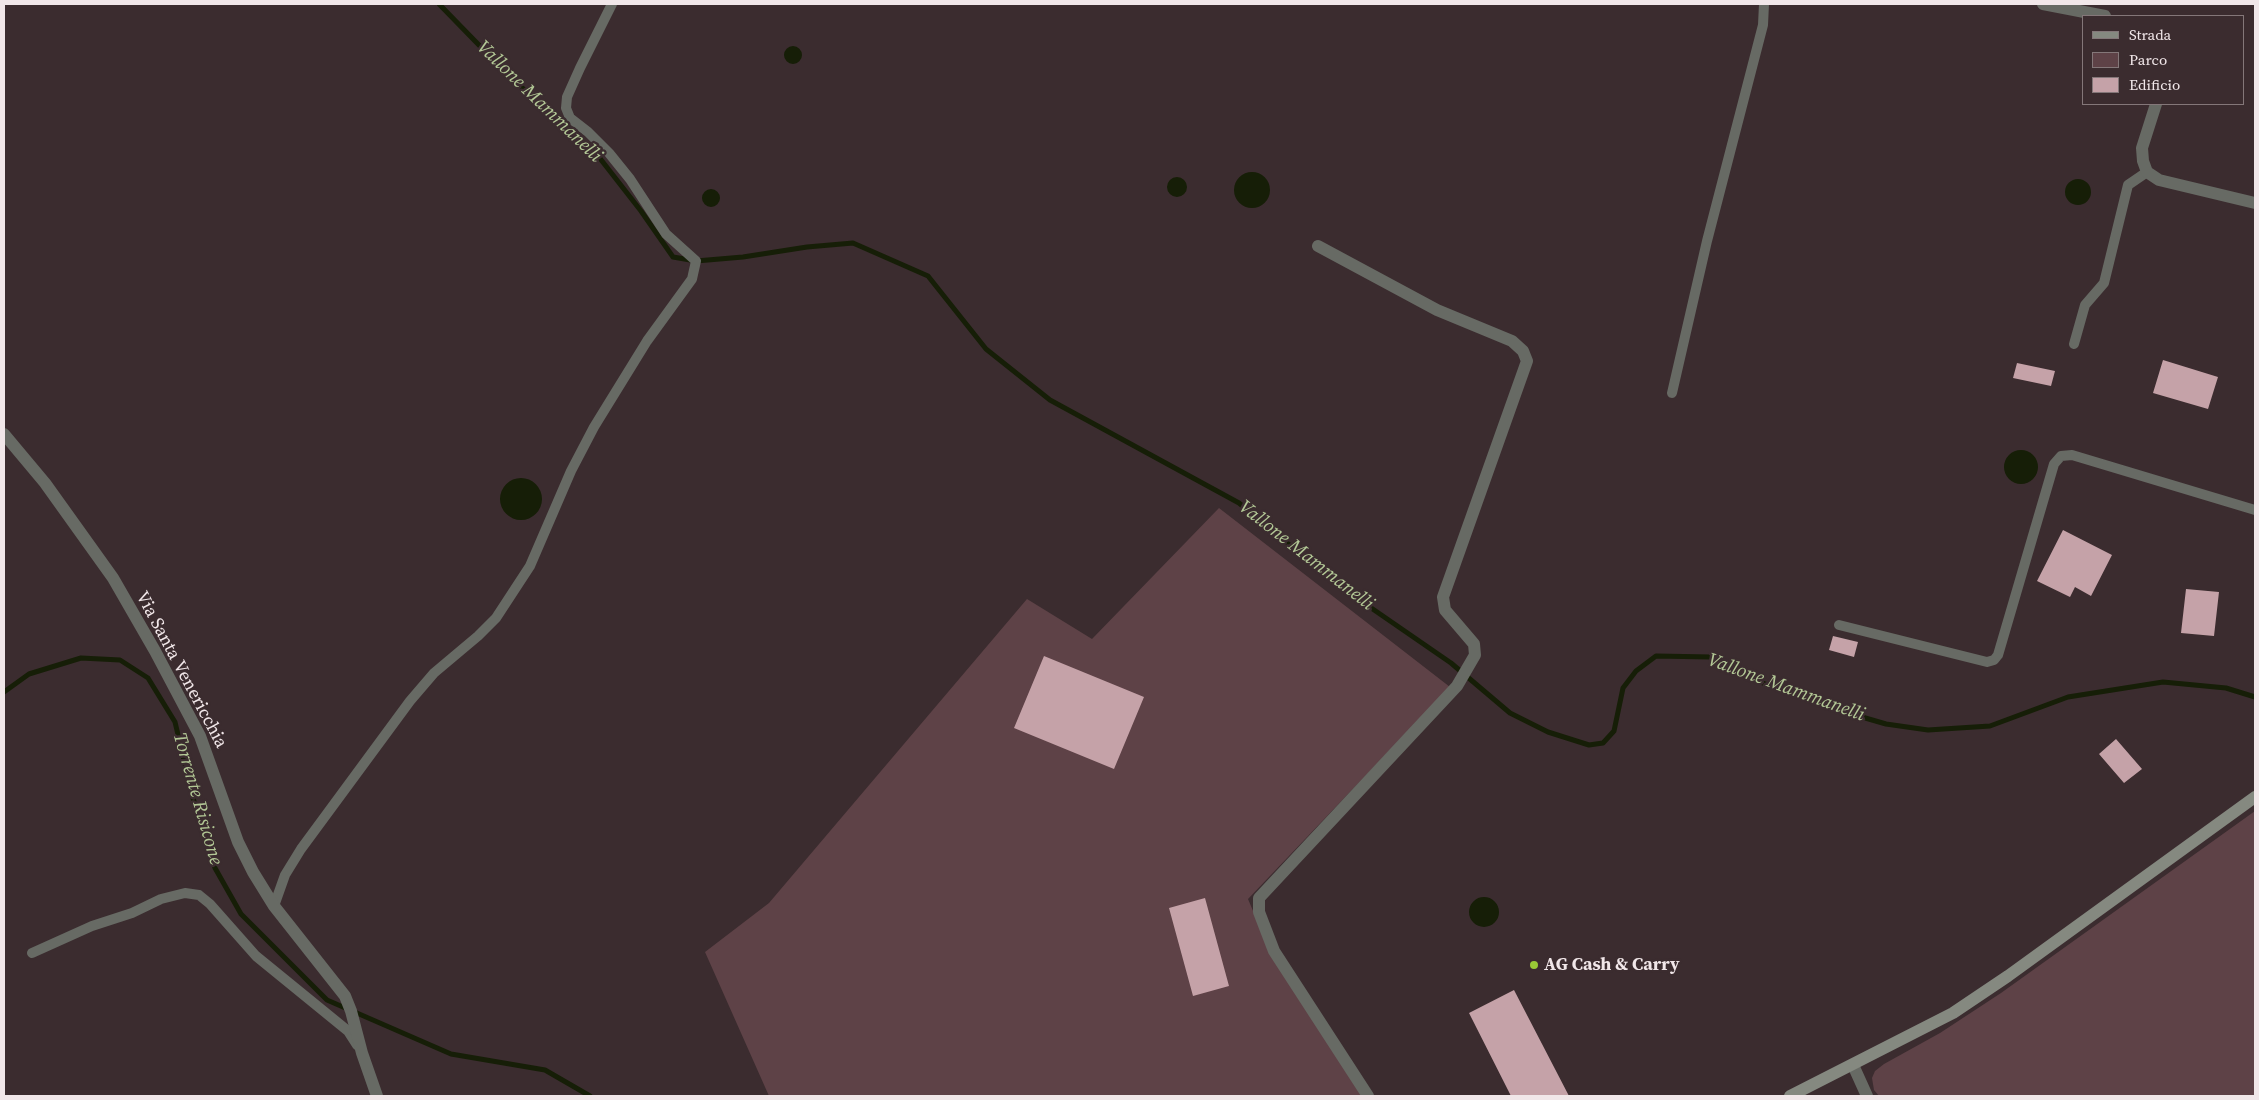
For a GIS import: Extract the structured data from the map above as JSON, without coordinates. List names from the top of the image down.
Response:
{
  "streets": {
    "street": ["Via Santa Venericchia"]
  },
  "water": ["Vallone Mammanelli", "Torrente Risicone"],
  "places": ["AG Cash & Carry"],
  "legend": ["Strada", "Parco", "Edificio"]
}
